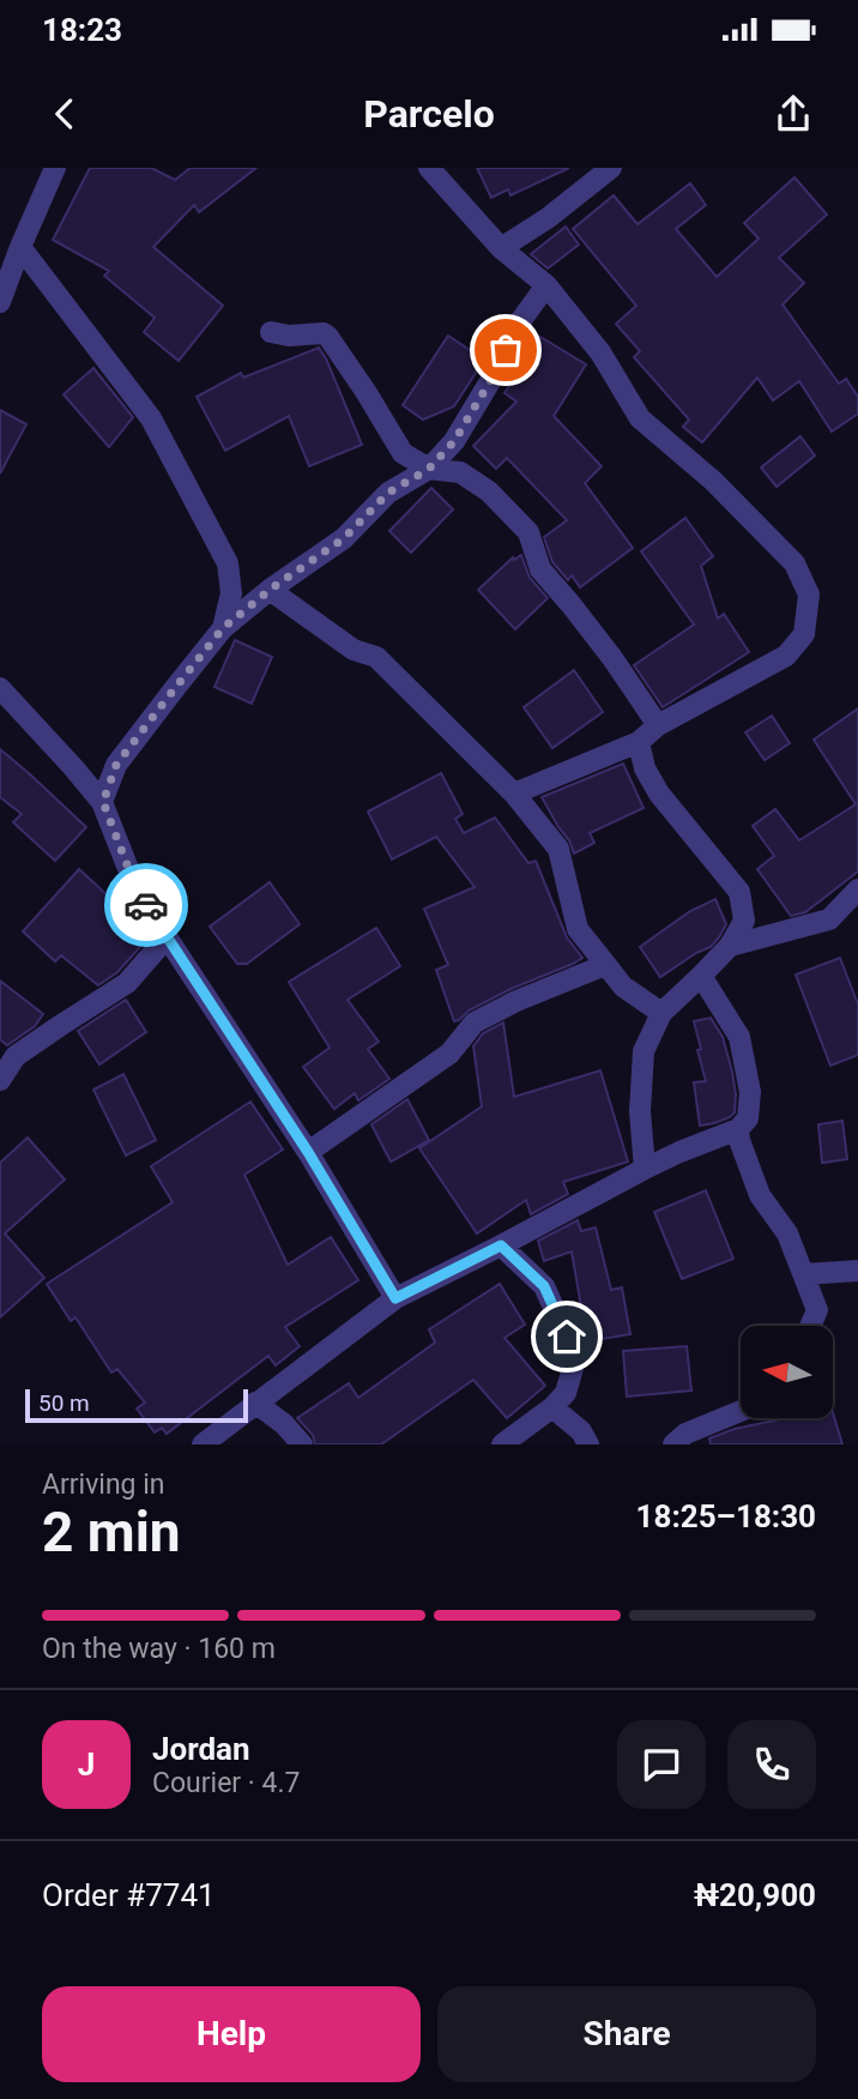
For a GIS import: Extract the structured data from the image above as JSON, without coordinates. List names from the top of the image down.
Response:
{
  "scale_bar": "50 m",
  "north": "left",
  "page": {
    "status": "18:23",
    "header": "Parcelo",
    "scale": "50 m",
    "heading": ["2 min", "Arriving in", "18:25–18:30"],
    "panel": [
      "Jordan",
      "Courier · 4.7",
      "Order #7741",
      "₦20,900"
    ],
    "bar": "On the way · 160 m",
    "round": "J",
    "buttons": ["Help", "Share"]
  }
}
